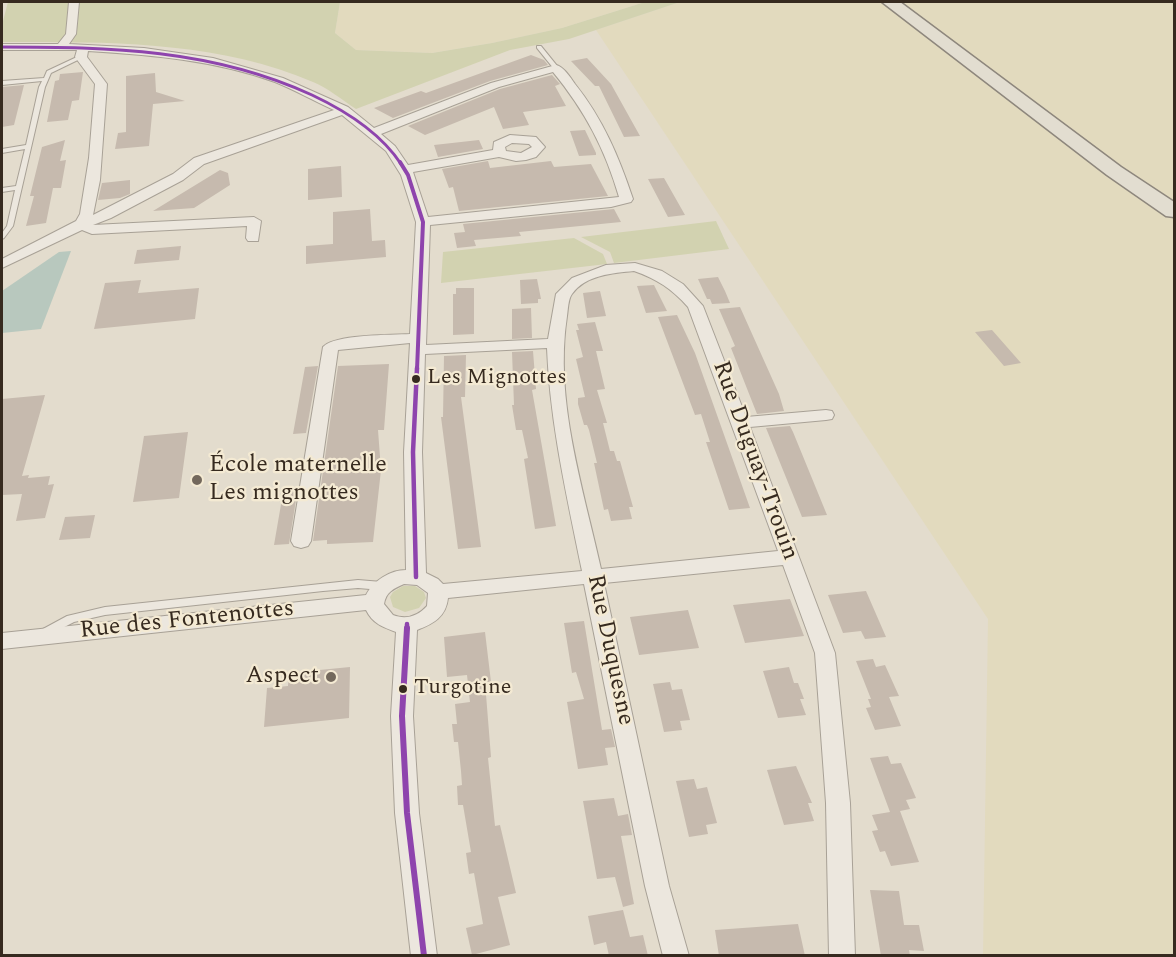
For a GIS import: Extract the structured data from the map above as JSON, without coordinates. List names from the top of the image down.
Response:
{
  "streets": {
    "street": ["Rue Duguay-Trouin", "Rue des Fontenottes", "Rue Duquesne"]
  },
  "crossings": [
    ["Rue Duguay-Trouin", "Rue Duquesne"]
  ],
  "places": [
    "Les Mignottes",
    "École maternelle Les mignottes",
    "Aspect",
    "Turgotine"
  ]
}
